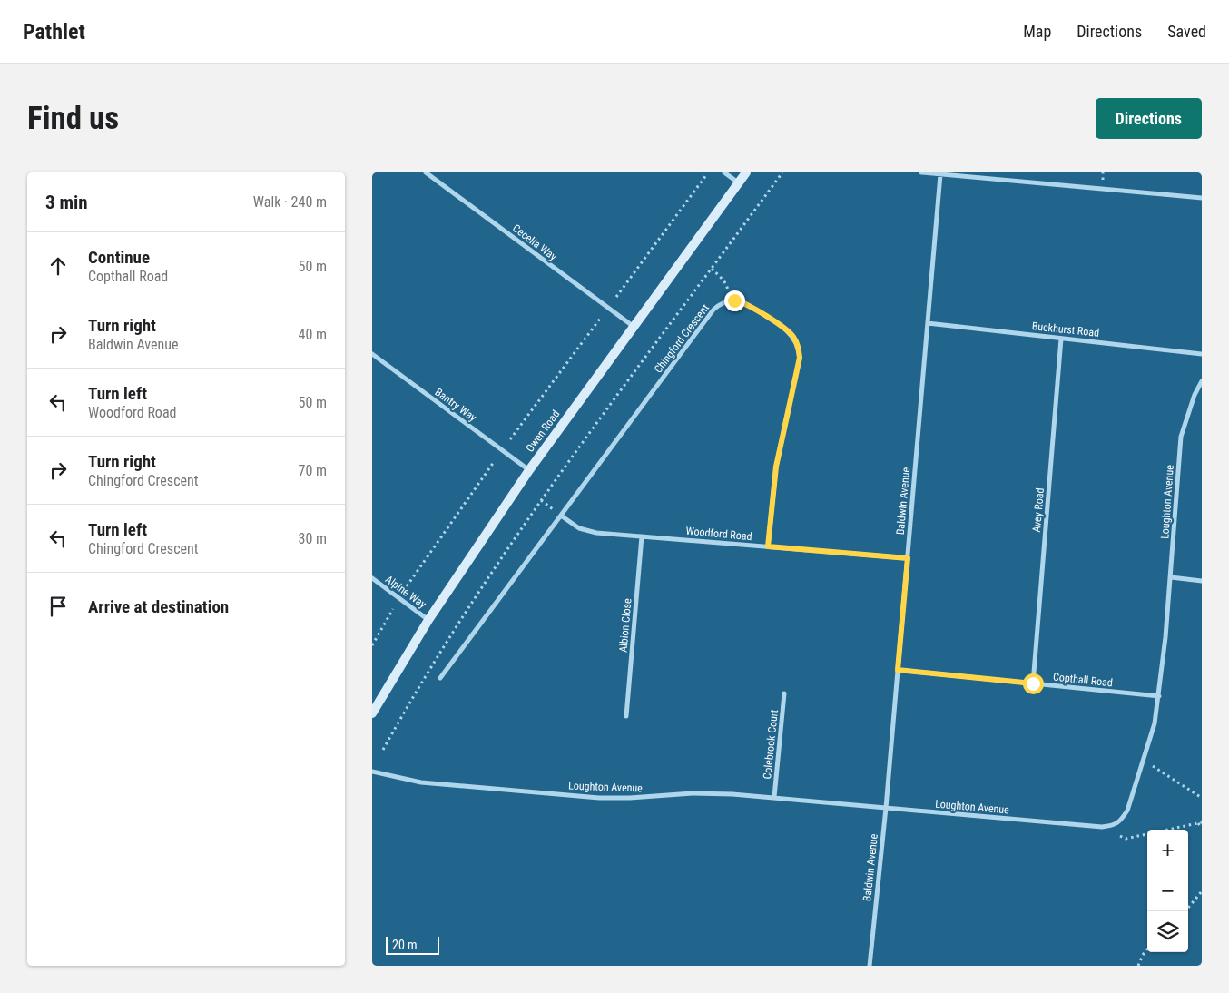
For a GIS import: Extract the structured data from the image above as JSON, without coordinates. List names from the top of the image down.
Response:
{
  "streets": {
    "street": [
      "Cecelia Way",
      "Buckhurst Road",
      "Chingford Crescent",
      "Bantry Way",
      "Owen Road",
      "Baldwin Avenue",
      "Loughton Avenue",
      "Avey Road",
      "Woodford Road",
      "Alpine Way",
      "Albion Close",
      "Copthall Road",
      "Colebrook Court"
    ]
  },
  "crossings": [
    ["Cecelia Way", "Owen Road"],
    ["Buckhurst Road", "Baldwin Avenue"],
    ["Buckhurst Road", "Avey Road"],
    ["Chingford Crescent", "Woodford Road"],
    ["Bantry Way", "Owen Road"],
    ["Owen Road", "Alpine Way"],
    ["Baldwin Avenue", "Loughton Avenue"],
    ["Baldwin Avenue", "Woodford Road"],
    ["Baldwin Avenue", "Copthall Road"],
    ["Loughton Avenue", "Copthall Road"],
    ["Loughton Avenue", "Colebrook Court"],
    ["Avey Road", "Copthall Road"],
    ["Woodford Road", "Albion Close"]
  ],
  "scale_bar": "20 m",
  "page": {
    "header": "Pathlet",
    "nav": ["Map", "Directions", "Saved"],
    "buttons": "Directions",
    "title": "Find us",
    "heading": ["3 min", "Walk · 240 m"],
    "list": [
      ["Continue", "Copthall Road", "50 m"],
      ["Turn right", "Baldwin Avenue", "40 m"],
      ["Turn left", "Woodford Road", "50 m"],
      ["Turn right", "Chingford Crescent", "70 m"],
      ["Turn left", "Chingford Crescent", "30 m"],
      "Arrive at destination"
    ],
    "map_buttons": ["+", "−"],
    "scale": "20 m"
  }
}
